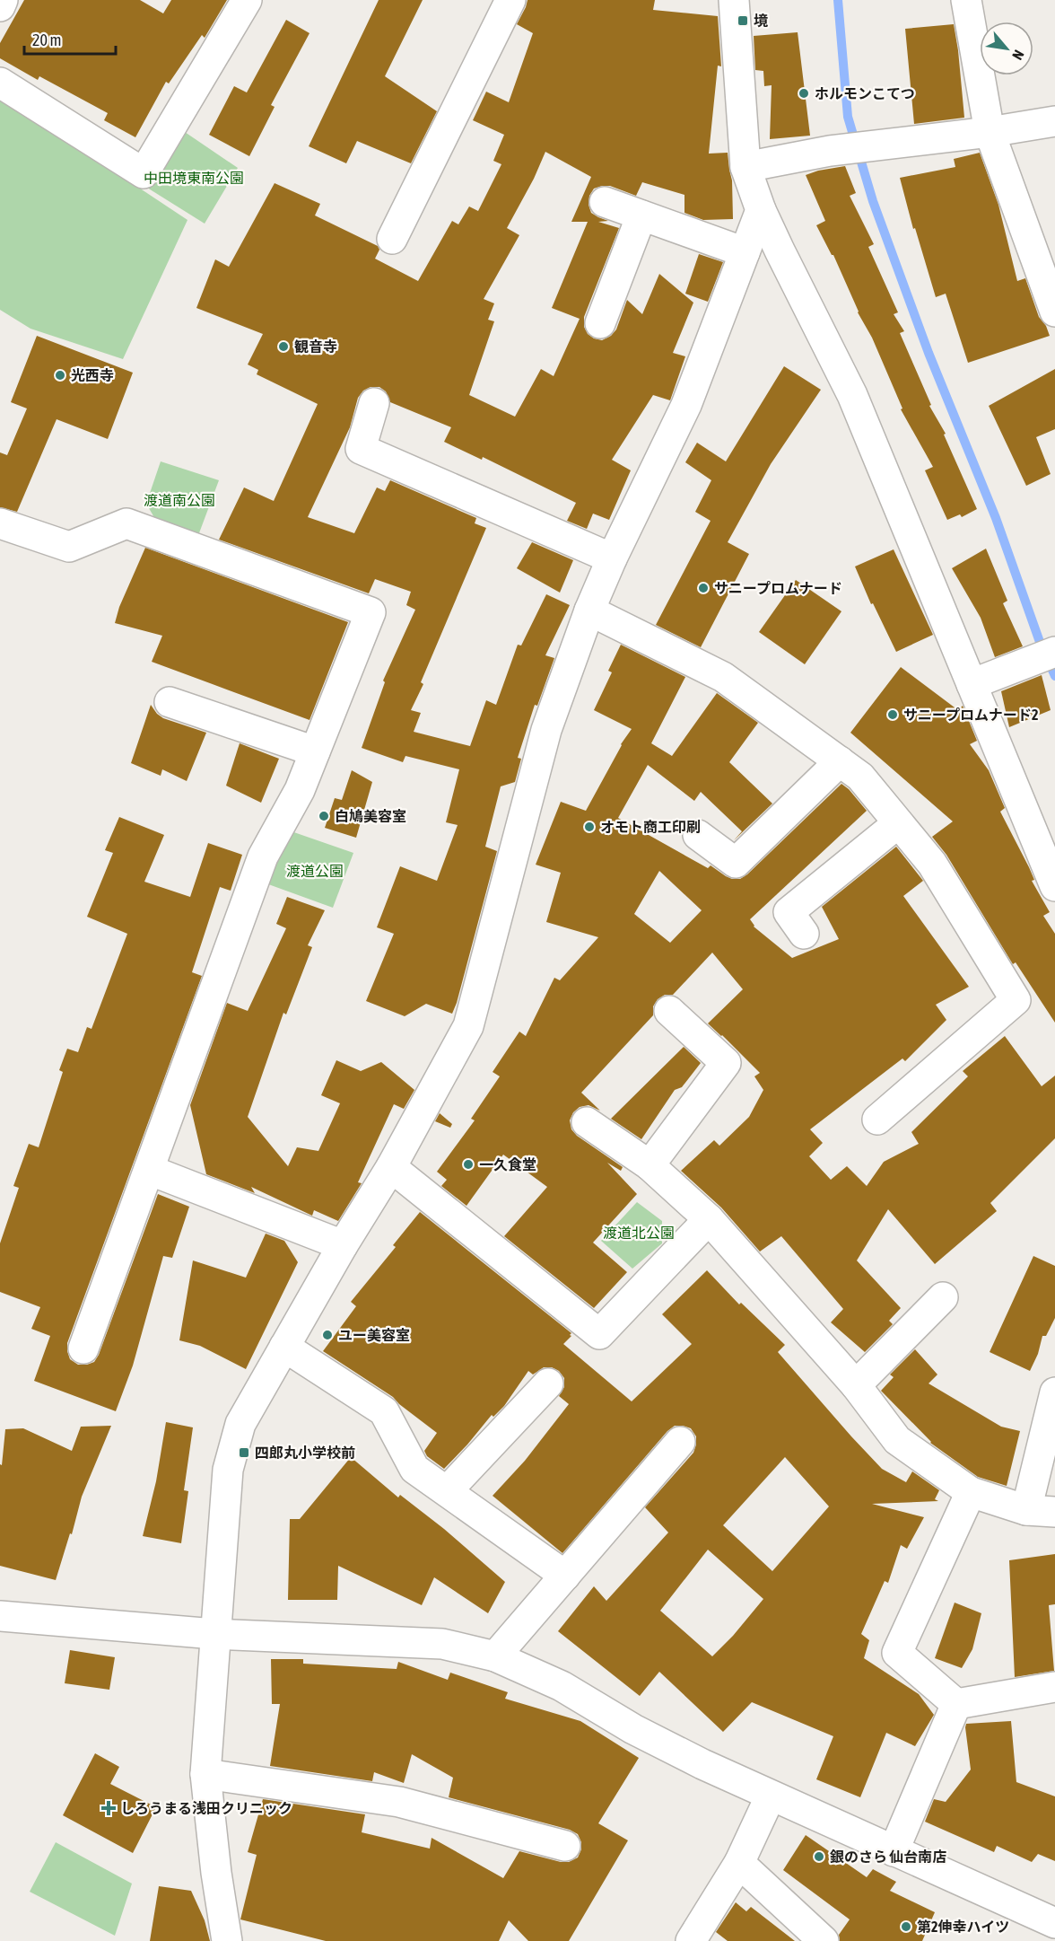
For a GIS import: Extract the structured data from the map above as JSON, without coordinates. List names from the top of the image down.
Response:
{
  "parks": [
    "中田境東南公園",
    "渡道南公園",
    "渡道公園",
    "渡道北公園"
  ],
  "places": {
    "transit": ["境", "四郎丸小学校前"],
    "other": [
      "ホルモンこてつ",
      "観音寺",
      "光西寺",
      "サニープロムナード",
      "サニープロムナード2",
      "白鳩美容室",
      "オモト商工印刷",
      "一久食堂",
      "ユー美容室",
      "銀のさら 仙台南店",
      "第2伸幸ハイツ"
    ],
    "health": ["しろうまる浅田クリニック"]
  },
  "scale_bar": "20 m",
  "north": "bottom right"
}
